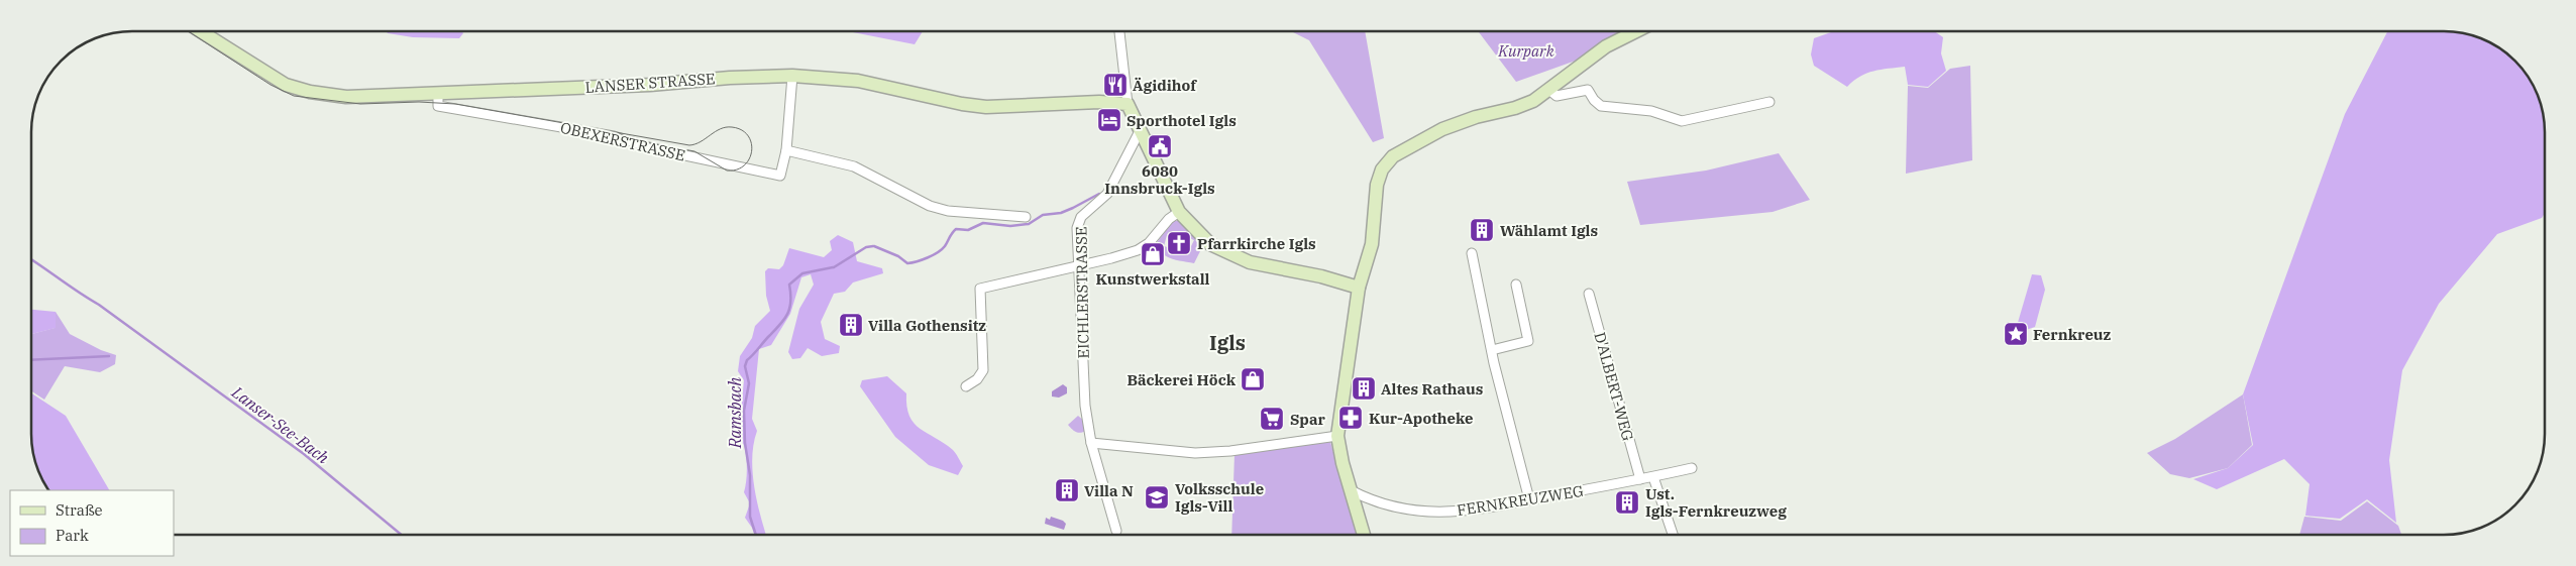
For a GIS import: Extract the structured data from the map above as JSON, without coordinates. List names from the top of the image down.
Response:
{
  "streets": {
    "main road": ["LANSER STRASSE"],
    "street": [
      "OBEXERSTRASSE",
      "EICHLERSTRASSE",
      "D'ALBERT-WEG",
      "FERNKREUZWEG"
    ]
  },
  "crossings": [
    ["LANSER STRASSE", "OBEXERSTRASSE"],
    ["D'ALBERT-WEG", "FERNKREUZWEG"]
  ],
  "districts": ["Igls"],
  "water": ["Ramsbach", "Lanser-See-Bach"],
  "parks": ["Kurpark"],
  "places": {
    "restaurant": ["Ägidihof"],
    "hotel": ["Sporthotel Igls"],
    "public building": ["6080 Innsbruck-Igls"],
    "building": [
      "Wählamt Igls",
      "Villa Gothensitz",
      "Altes Rathaus",
      "Villa N",
      "Ust. Igls-Fernkreuzweg"
    ],
    "church": ["Pfarrkirche Igls"],
    "shop": ["Kunstwerkstall", "Bäckerei Höck"],
    "place": ["Fernkreuz"],
    "pharmacy": ["Kur-Apotheke"],
    "supermarket": ["Spar"],
    "school or university": ["Volksschule Igls-Vill"]
  },
  "legend": ["Straße", "Park"]
}
